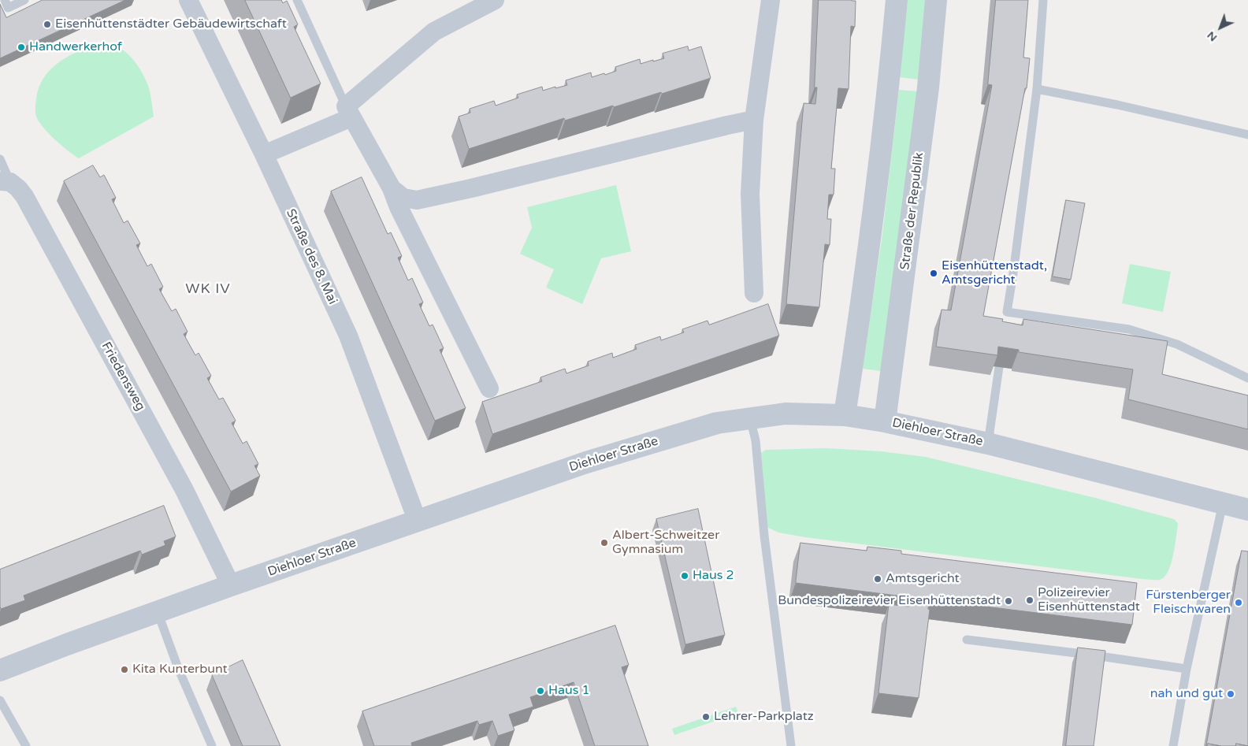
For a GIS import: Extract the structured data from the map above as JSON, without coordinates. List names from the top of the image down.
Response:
{
  "streets": {
    "street": [
      "Straße der Republik",
      "Straße des 8. Mai",
      "Friedensweg",
      "Diehloer Straße"
    ]
  },
  "crossings": [
    ["Straße der Republik", "Diehloer Straße"],
    ["Straße des 8. Mai", "Diehloer Straße"],
    ["Friedensweg", "Diehloer Straße"]
  ],
  "districts": ["WK IV"],
  "places": [
    "Eisenhüttenstädter Gebäudewirtschaft",
    "Handwerkerhof",
    "Eisenhüttenstadt, Amtsgericht",
    "Albert-Schweitzer Gymnasium",
    "Haus 2",
    "Amtsgericht",
    "Polizeirevier Eisenhüttenstadt",
    "Bundespolizeirevier Eisenhüttenstadt",
    "Fürstenberger Fleischwaren",
    "Kita Kunterbunt",
    "Haus 1",
    "nah und gut",
    "Lehrer-Parkplatz"
  ],
  "north": "bottom left"
}
